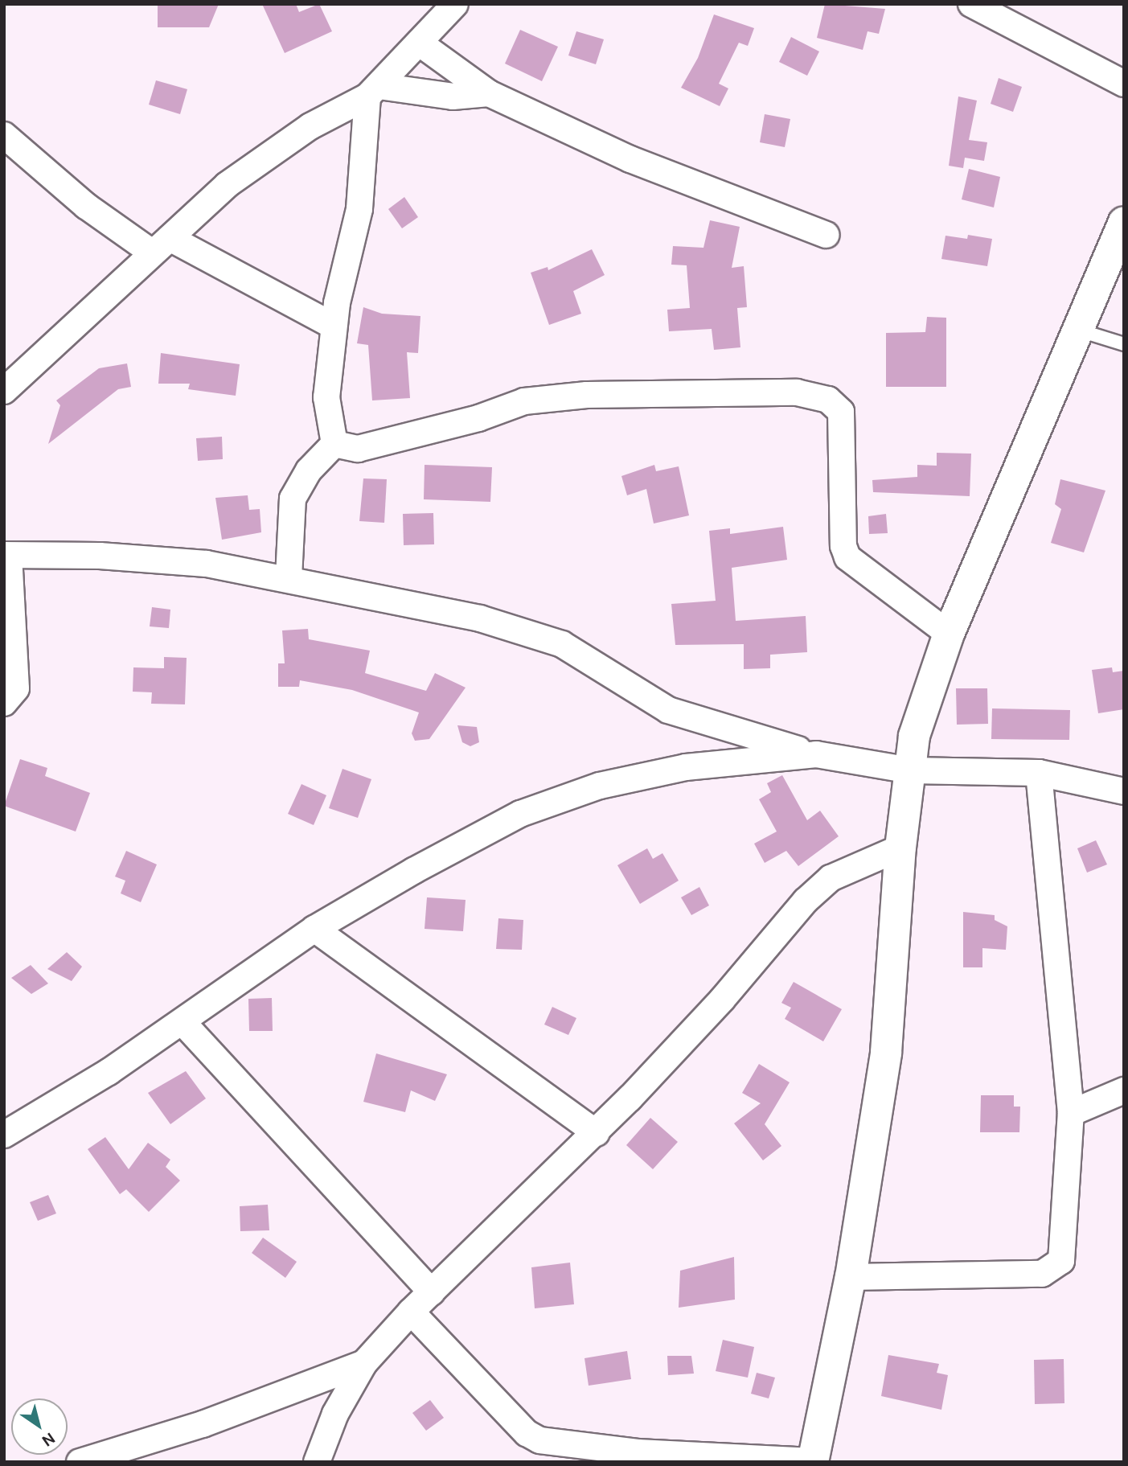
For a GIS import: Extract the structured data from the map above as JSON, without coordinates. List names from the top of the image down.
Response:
{
  "north": "bottom right"
}
